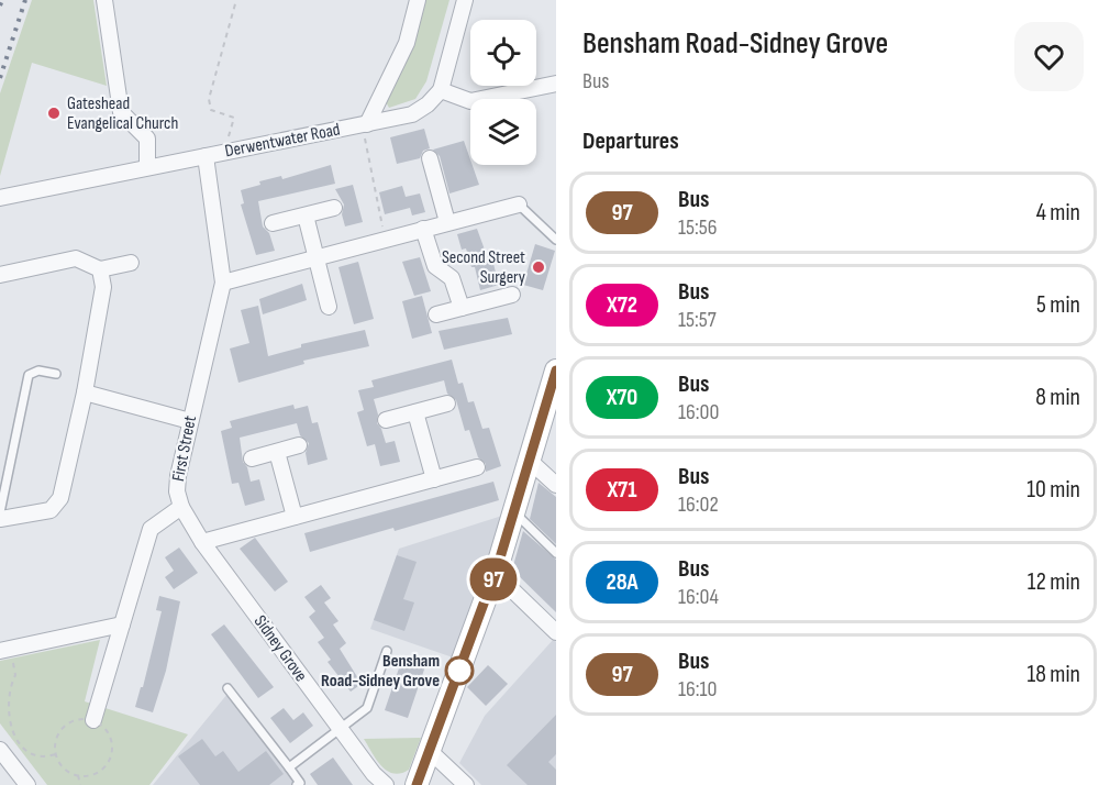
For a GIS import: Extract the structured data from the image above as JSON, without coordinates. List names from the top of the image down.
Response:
{
  "streets": {
    "street": ["Derwentwater Road", "First Street", "Sidney Grove"]
  },
  "crossings": [
    ["Derwentwater Road", "First Street"],
    ["First Street", "Sidney Grove"]
  ],
  "places": ["Gateshead Evangelical Church", "Second Street Surgery", "Bensham Road-Sidney Grove"],
  "lines": ["bus line 97"],
  "page": {
    "on_map": "97",
    "heading": [
      ["Bensham Road-Sidney Grove", "Bus"],
      "Departures"
    ],
    "list": [
      {
        "mark": "97",
        "name": "Bus",
        "note": "15:56",
        "value": "4 min"
      },
      {
        "mark": "X72",
        "name": "Bus",
        "note": "15:57",
        "value": "5 min"
      },
      {
        "mark": "X70",
        "name": "Bus",
        "note": "16:00",
        "value": "8 min"
      },
      {
        "mark": "X71",
        "name": "Bus",
        "note": "16:02",
        "value": "10 min"
      },
      {
        "mark": "28A",
        "name": "Bus",
        "note": "16:04",
        "value": "12 min"
      },
      {
        "mark": "97",
        "name": "Bus",
        "note": "16:10",
        "value": "18 min"
      }
    ]
  }
}
